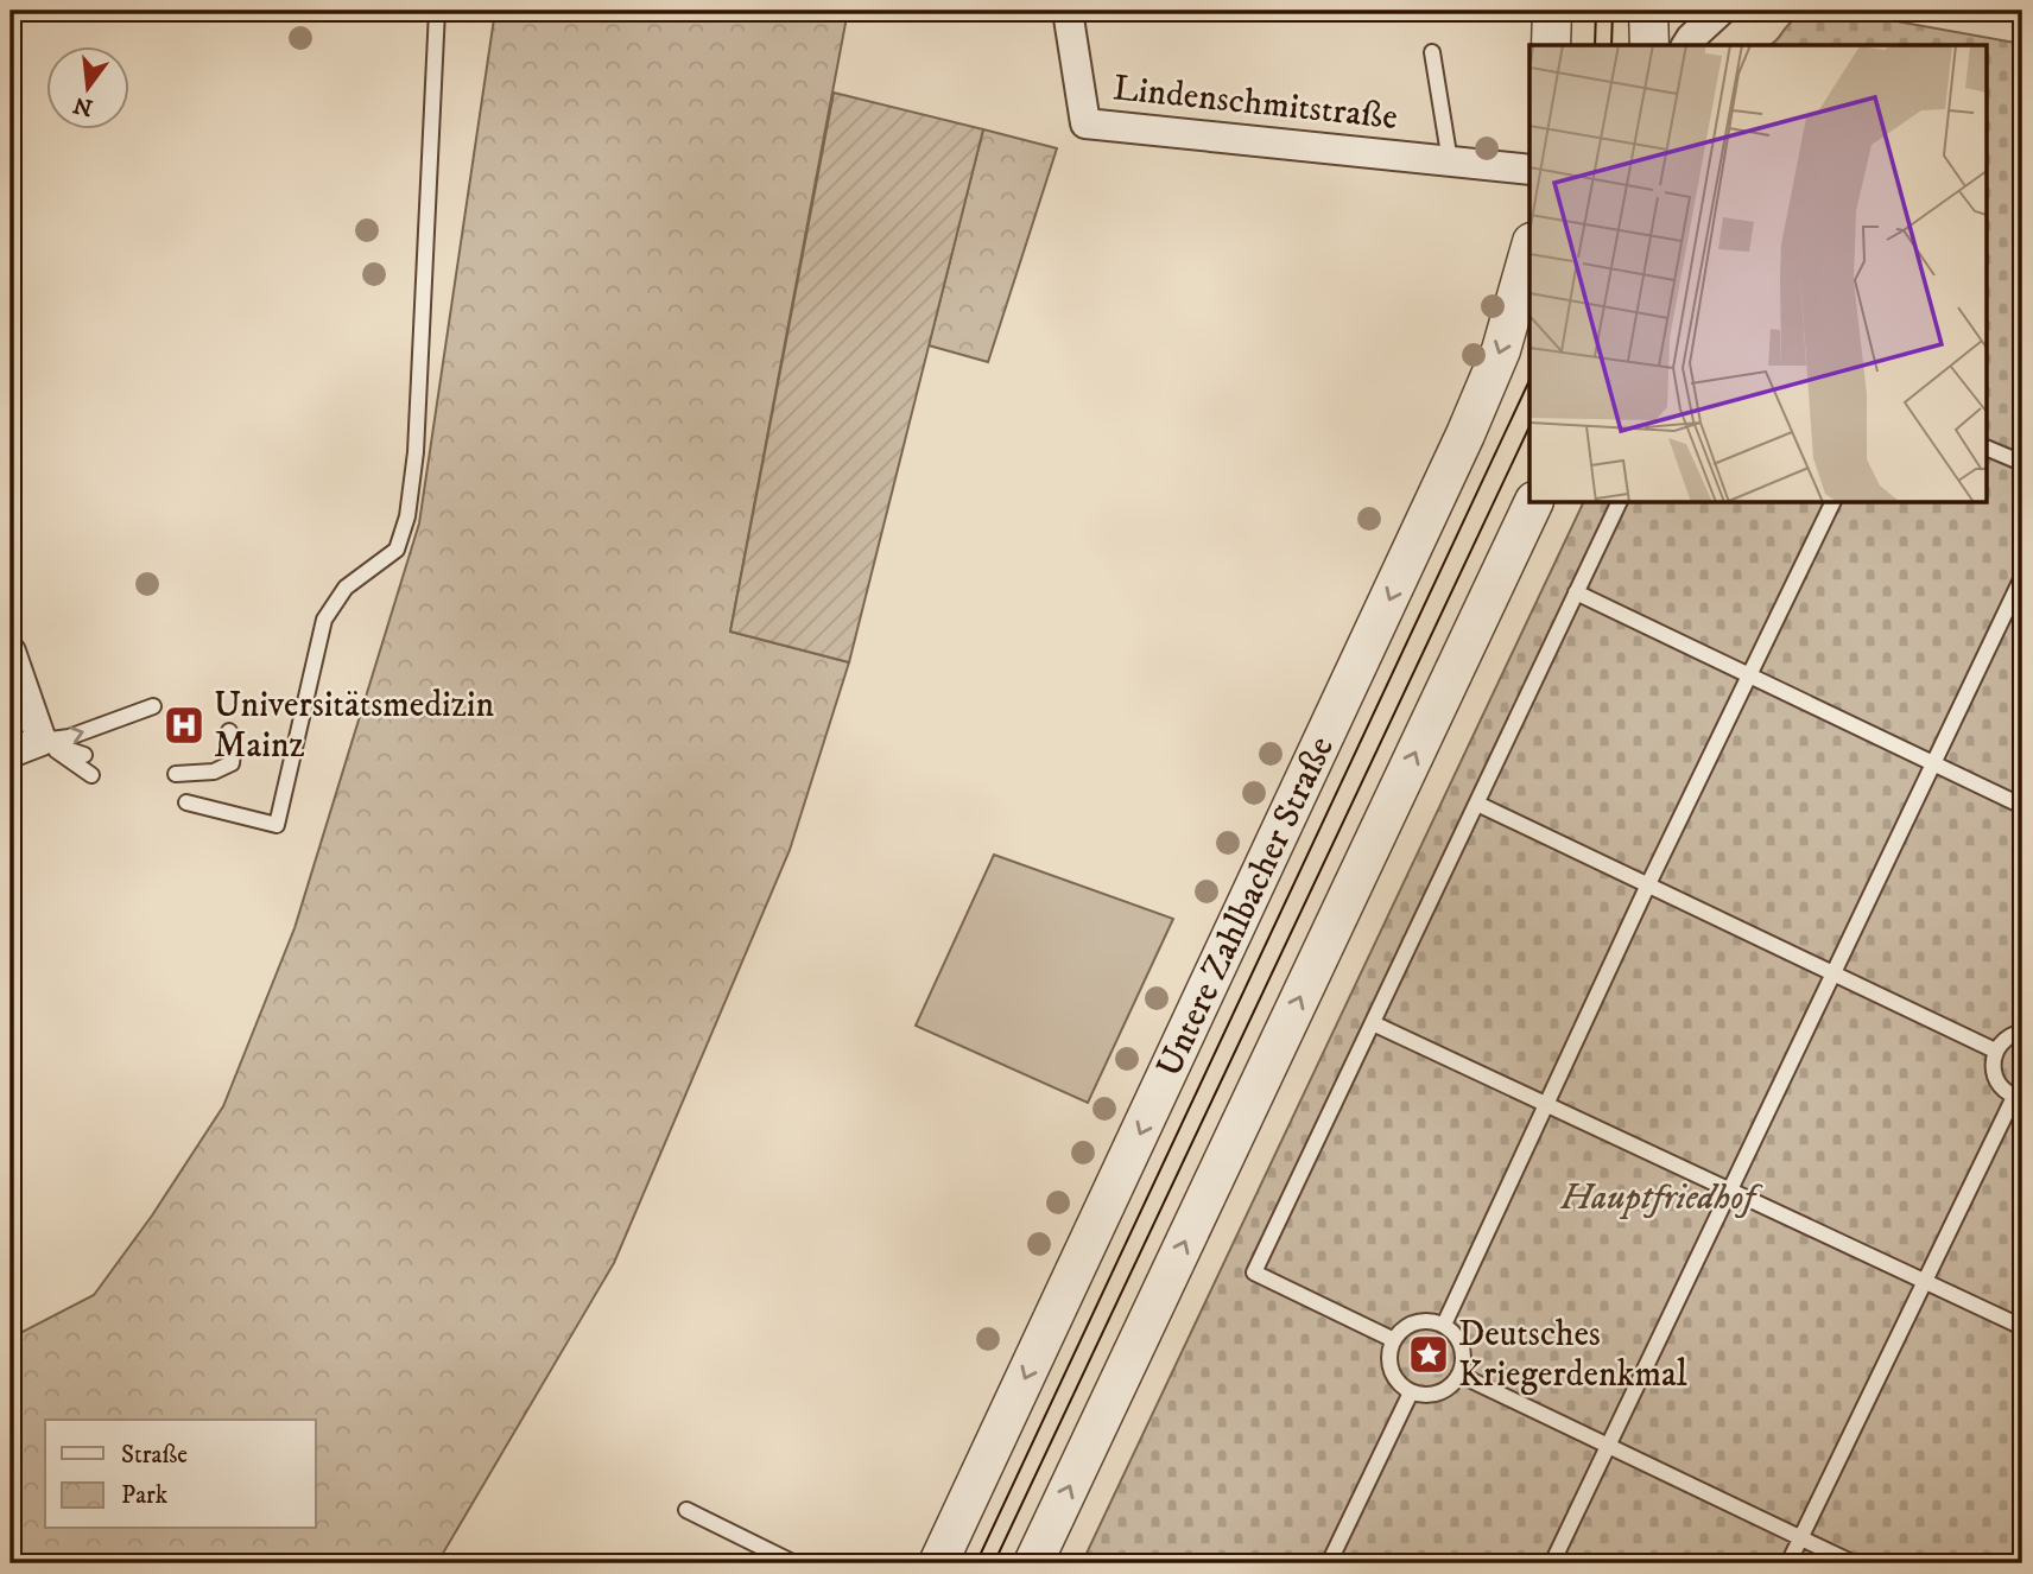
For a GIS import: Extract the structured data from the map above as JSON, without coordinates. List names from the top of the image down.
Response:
{
  "streets": {
    "street": ["Lindenschmitstraße", "Untere Zahlbacher Straße"]
  },
  "parks": ["Hauptfriedhof"],
  "places": {
    "hospital": ["Universitätsmedizin Mainz"],
    "place": ["Deutsches Kriegerdenkmal"]
  },
  "legend": ["Straße", "Park"],
  "north": "bottom"
}
